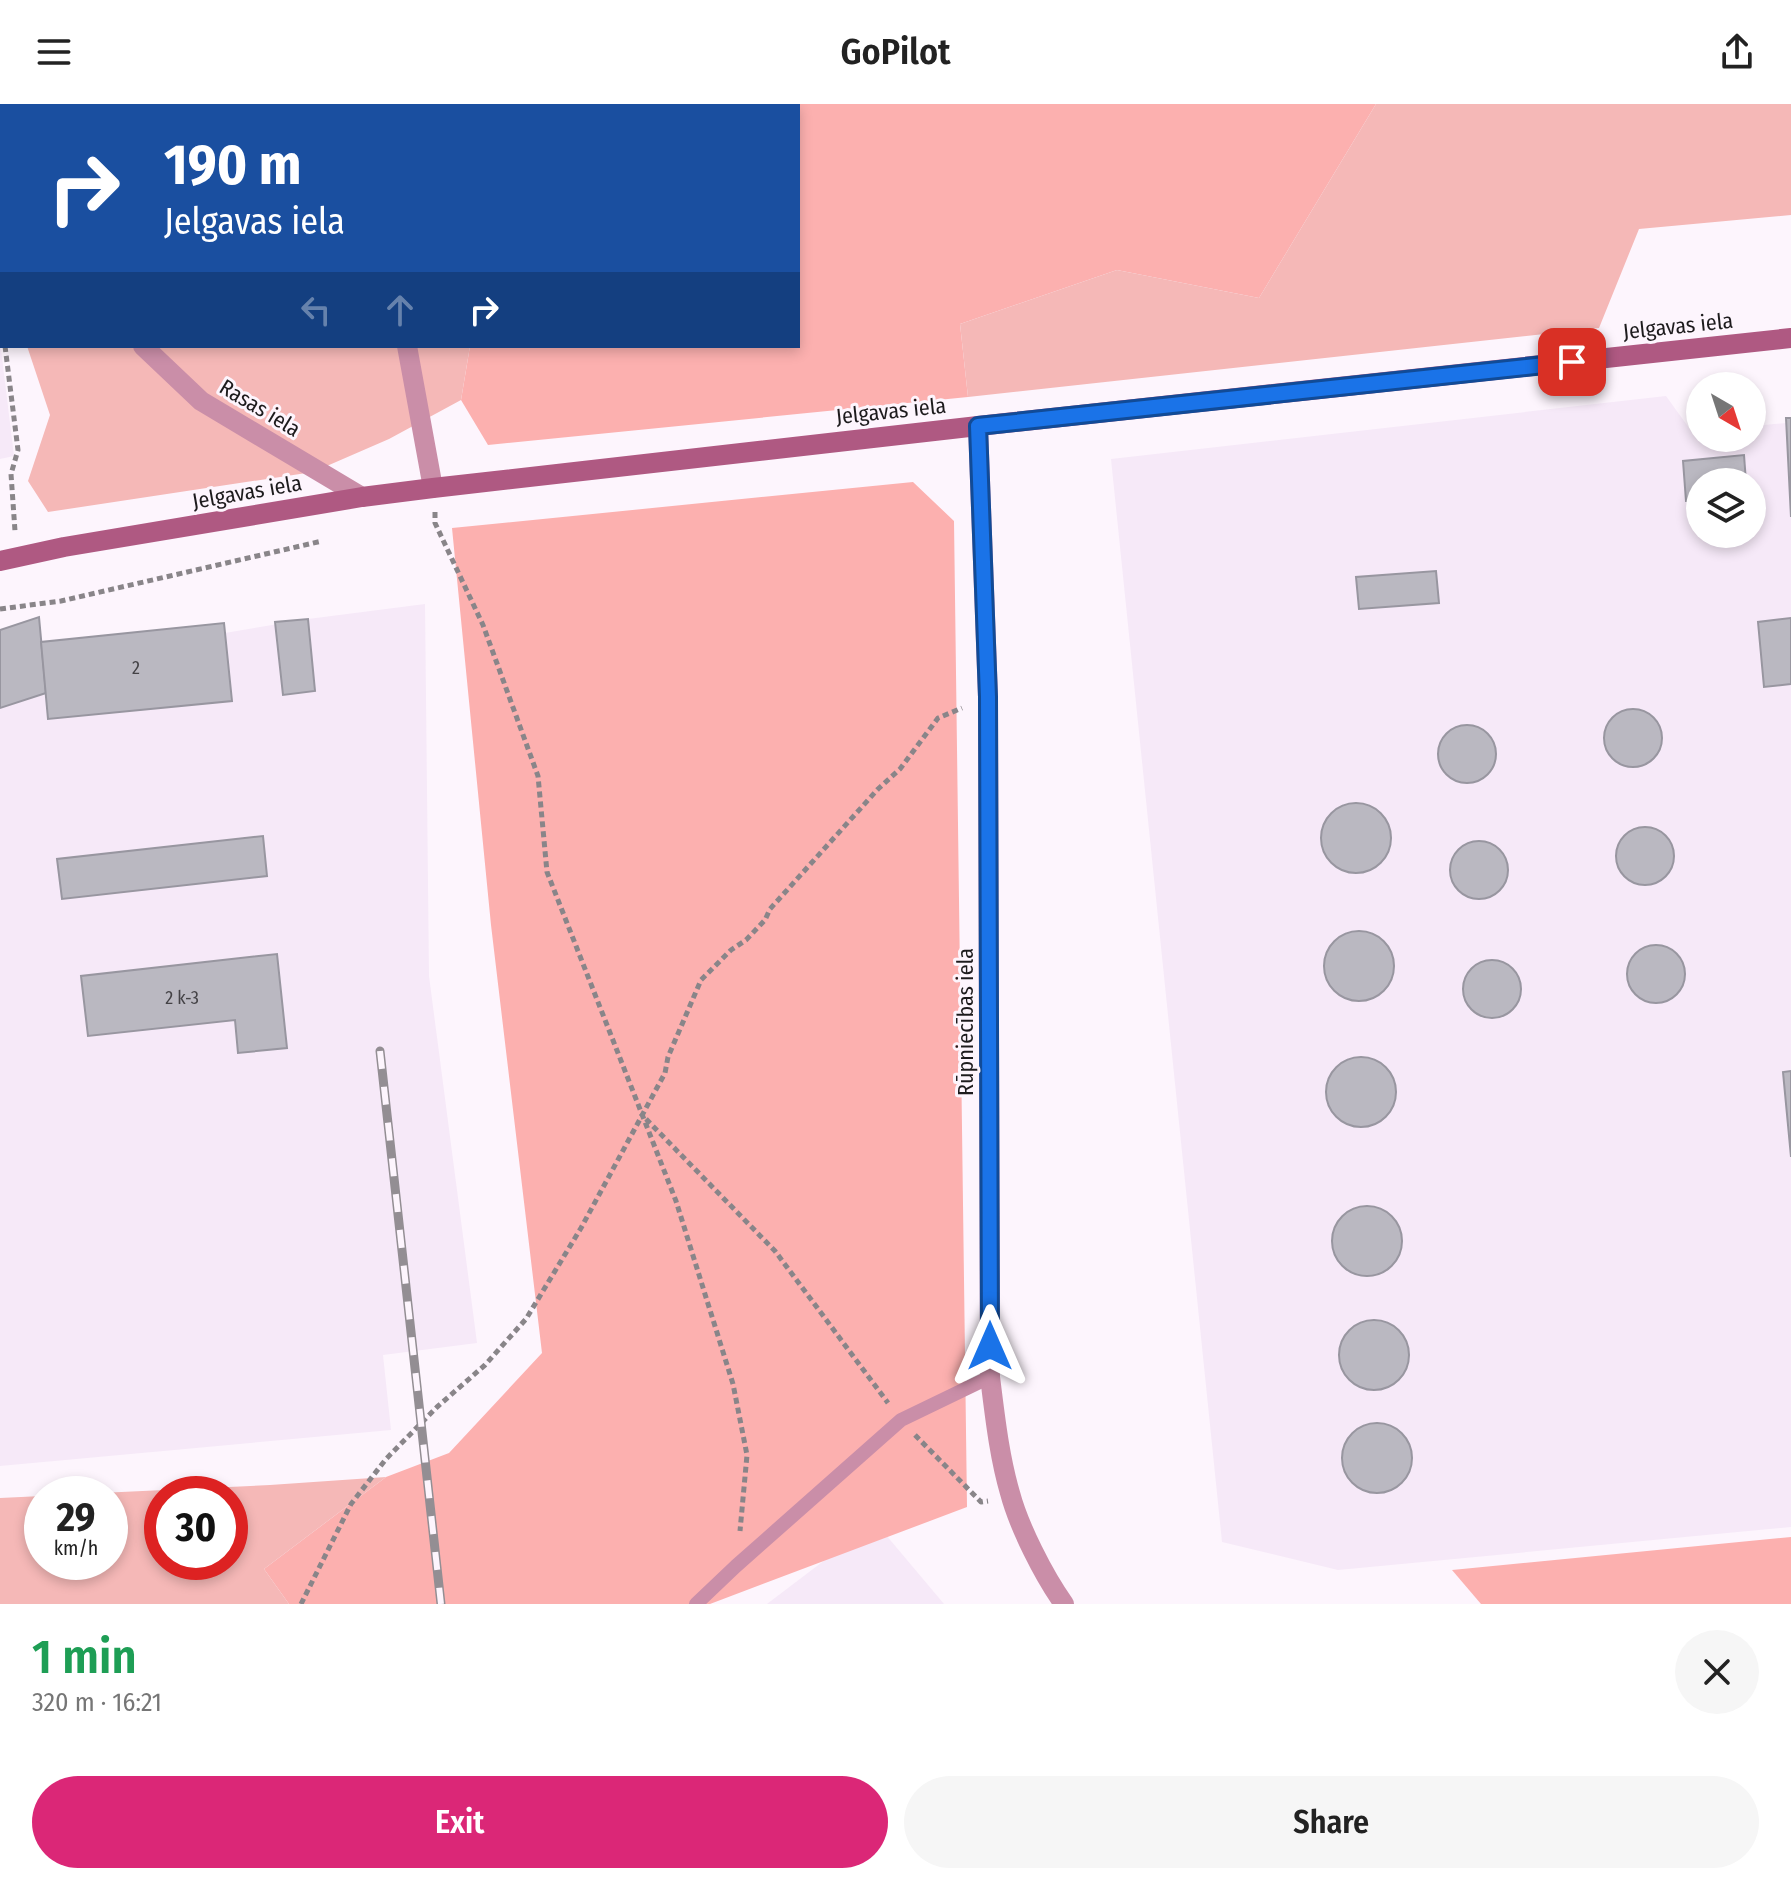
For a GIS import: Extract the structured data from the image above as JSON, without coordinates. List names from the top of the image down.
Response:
{
  "streets": {
    "street": ["Jelgavas iela", "Rasas iela", "Rūpniecības iela"]
  },
  "crossings": [
    ["Jelgavas iela", "Rasas iela"],
    ["Jelgavas iela", "Rūpniecības iela"]
  ],
  "house_numbers": ["2", "2 k-3"],
  "north": "bottom right",
  "page": {
    "header": "GoPilot",
    "turn": ["190 m", "Jelgavas iela"],
    "speed": "29 km/h",
    "limit": "30",
    "heading": ["1 min", "320 m · 16:21"],
    "buttons": ["Exit", "Share"]
  }
}
